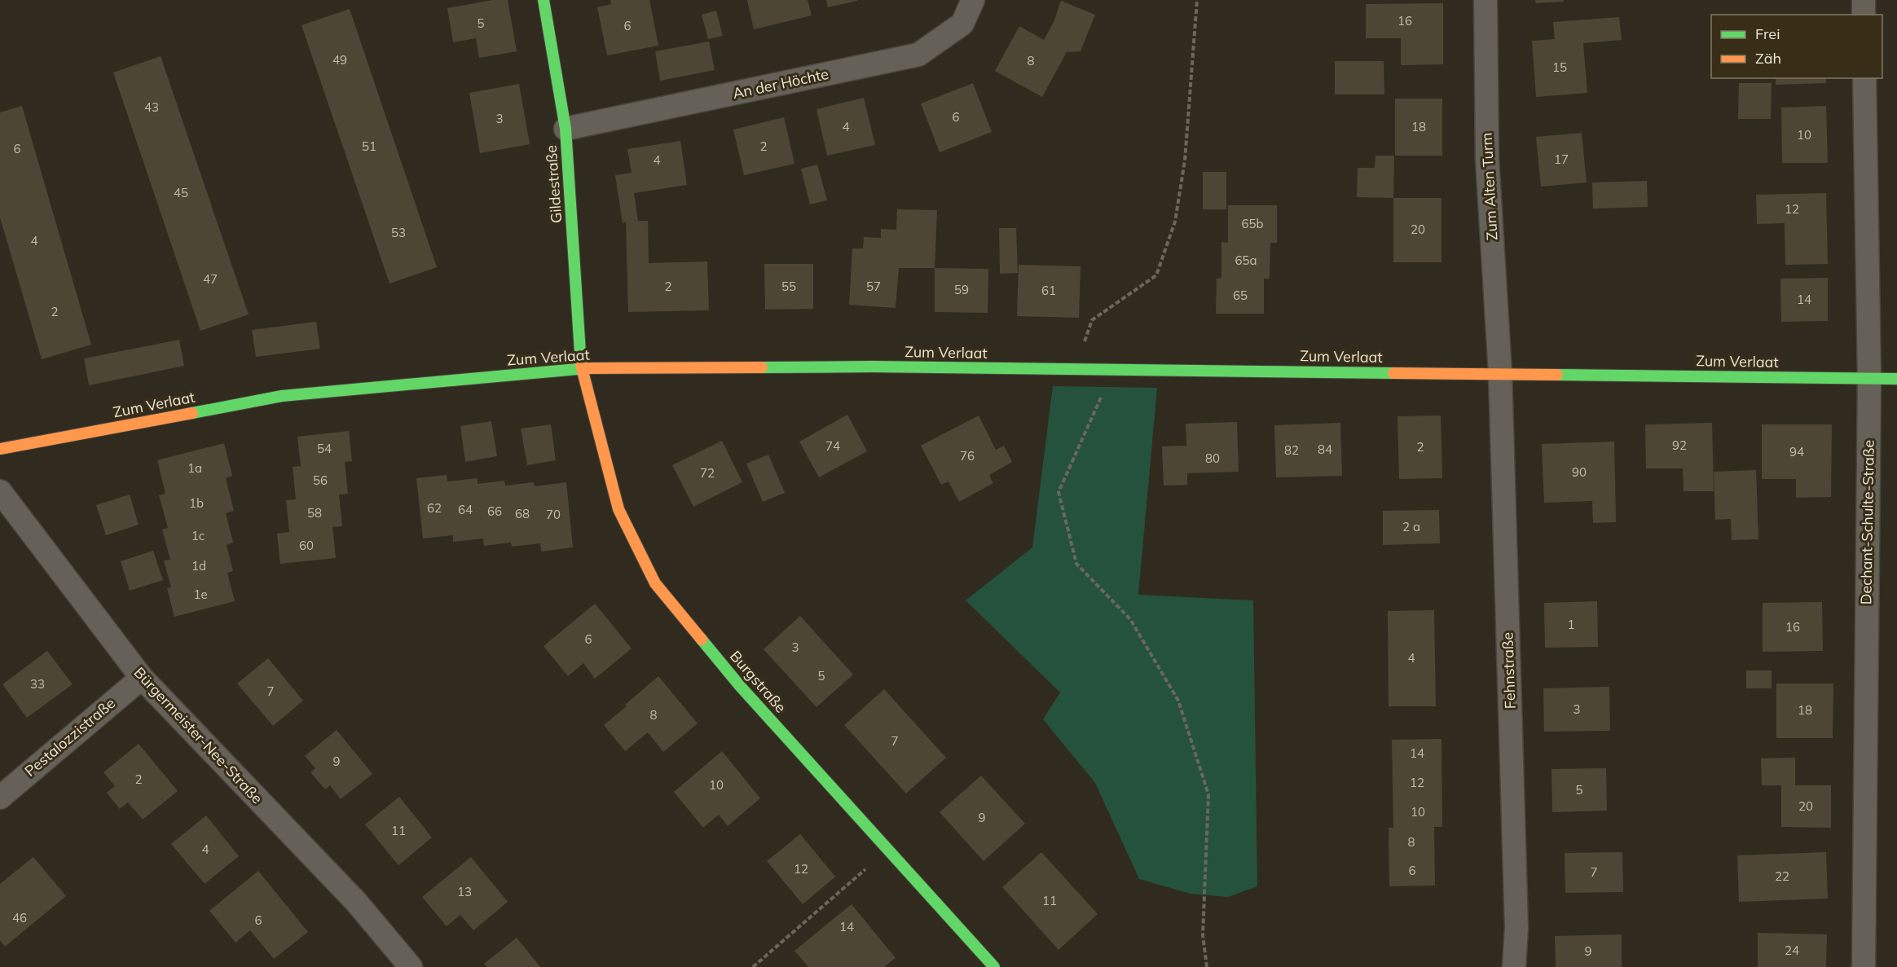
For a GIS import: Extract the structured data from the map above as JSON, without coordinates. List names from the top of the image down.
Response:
{
  "streets": {
    "street": [
      "An der Höchte",
      "Gildestraße",
      "Zum Alten Turm",
      "Zum Verlaat",
      "Dechant-Schulte-Straße",
      "Fehnstraße",
      "Burgstraße",
      "Bürgermeister-Nee-Straße",
      "Pestalozzistraße"
    ]
  },
  "crossings": [
    ["An der Höchte", "Gildestraße"],
    ["Gildestraße", "Zum Verlaat"],
    ["Gildestraße", "Burgstraße"],
    ["Zum Alten Turm", "Zum Verlaat"],
    ["Zum Alten Turm", "Fehnstraße"],
    ["Zum Verlaat", "Dechant-Schulte-Straße"],
    ["Zum Verlaat", "Fehnstraße"],
    ["Zum Verlaat", "Burgstraße"],
    ["Bürgermeister-Nee-Straße", "Pestalozzistraße"]
  ],
  "house_numbers": [
    "16",
    "5",
    "6",
    "49",
    "8",
    "15",
    "43",
    "6",
    "3",
    "4",
    "18",
    "10",
    "51",
    "2",
    "6",
    "17",
    "4",
    "45",
    "12",
    "65b",
    "20",
    "53",
    "4",
    "65a",
    "47",
    "2",
    "55",
    "57",
    "59",
    "61",
    "65",
    "14",
    "2",
    "92",
    "74",
    "2",
    "54",
    "84",
    "82",
    "94",
    "76",
    "80",
    "1a",
    "90",
    "72",
    "56",
    "1b",
    "62",
    "64",
    "66",
    "58",
    "68",
    "70",
    "2 a",
    "1c",
    "60",
    "1d",
    "1e",
    "1",
    "16",
    "6",
    "3",
    "4",
    "5",
    "33",
    "7",
    "3",
    "18",
    "8",
    "7",
    "14",
    "9",
    "2",
    "12",
    "10",
    "5",
    "20",
    "10",
    "9",
    "11",
    "8",
    "4",
    "12",
    "6",
    "7",
    "22",
    "13",
    "11",
    "46",
    "6",
    "14",
    "24",
    "9"
  ],
  "legend": ["Frei", "Zäh"]
}
